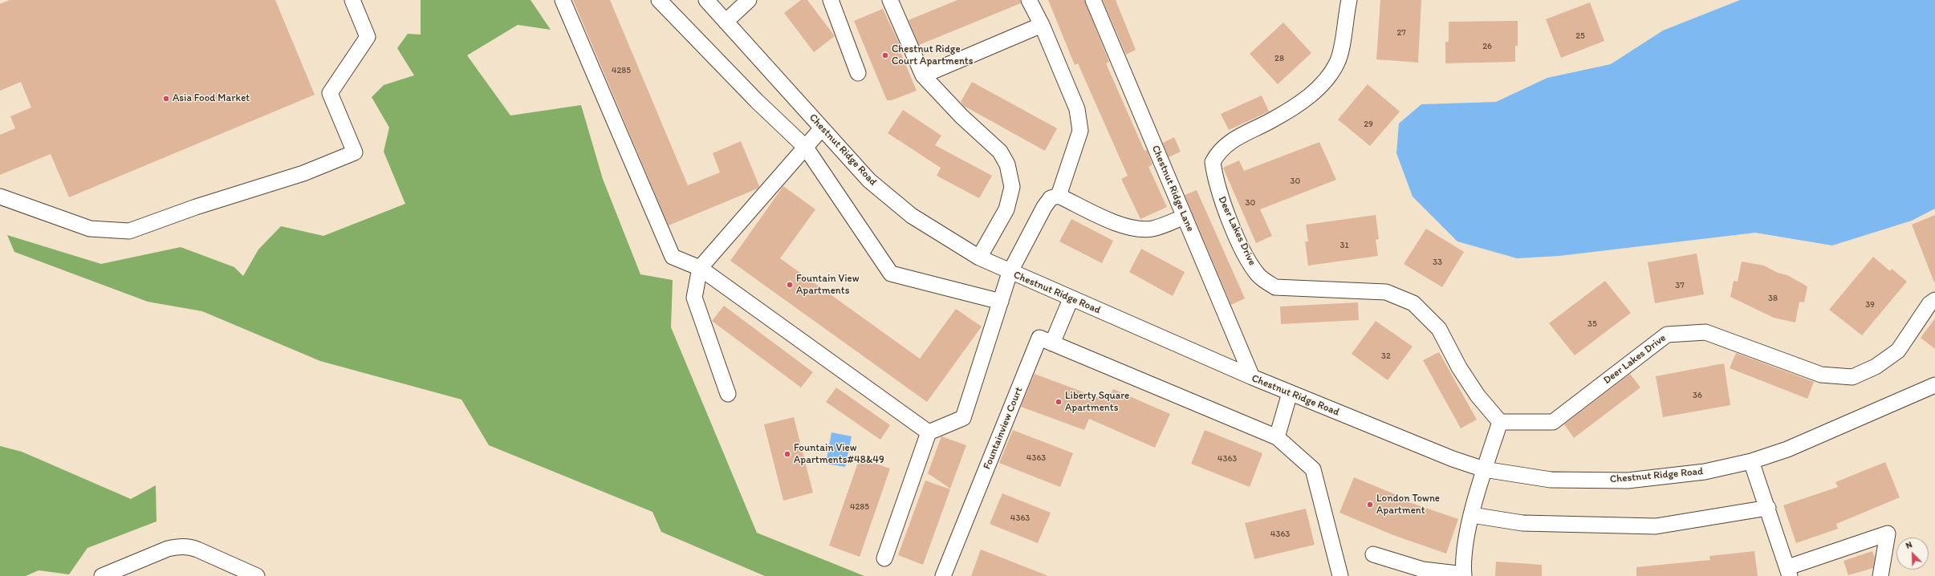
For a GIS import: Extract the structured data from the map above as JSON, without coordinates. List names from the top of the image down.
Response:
{
  "streets": {
    "street": [
      "Chestnut Ridge Road",
      "Chestnut Ridge Lane",
      "Deer Lakes Drive",
      "Fountainview Court"
    ]
  },
  "crossings": [
    ["Chestnut Ridge Road", "Chestnut Ridge Lane"]
  ],
  "places": [
    "Chestnut Ridge Court Apartments",
    "Asia Food Market",
    "Fountain View Apartments",
    "Liberty Square Apartments",
    "Fountain View Apartments#48&49",
    "London Towne Apartment"
  ],
  "house_numbers": [
    "27",
    "25",
    "26",
    "28",
    "4285",
    "29",
    "30",
    "30",
    "31",
    "33",
    "37",
    "38",
    "39",
    "35",
    "32",
    "36",
    "4363",
    "4363",
    "4285",
    "4363",
    "4363"
  ],
  "north": "top left"
}
